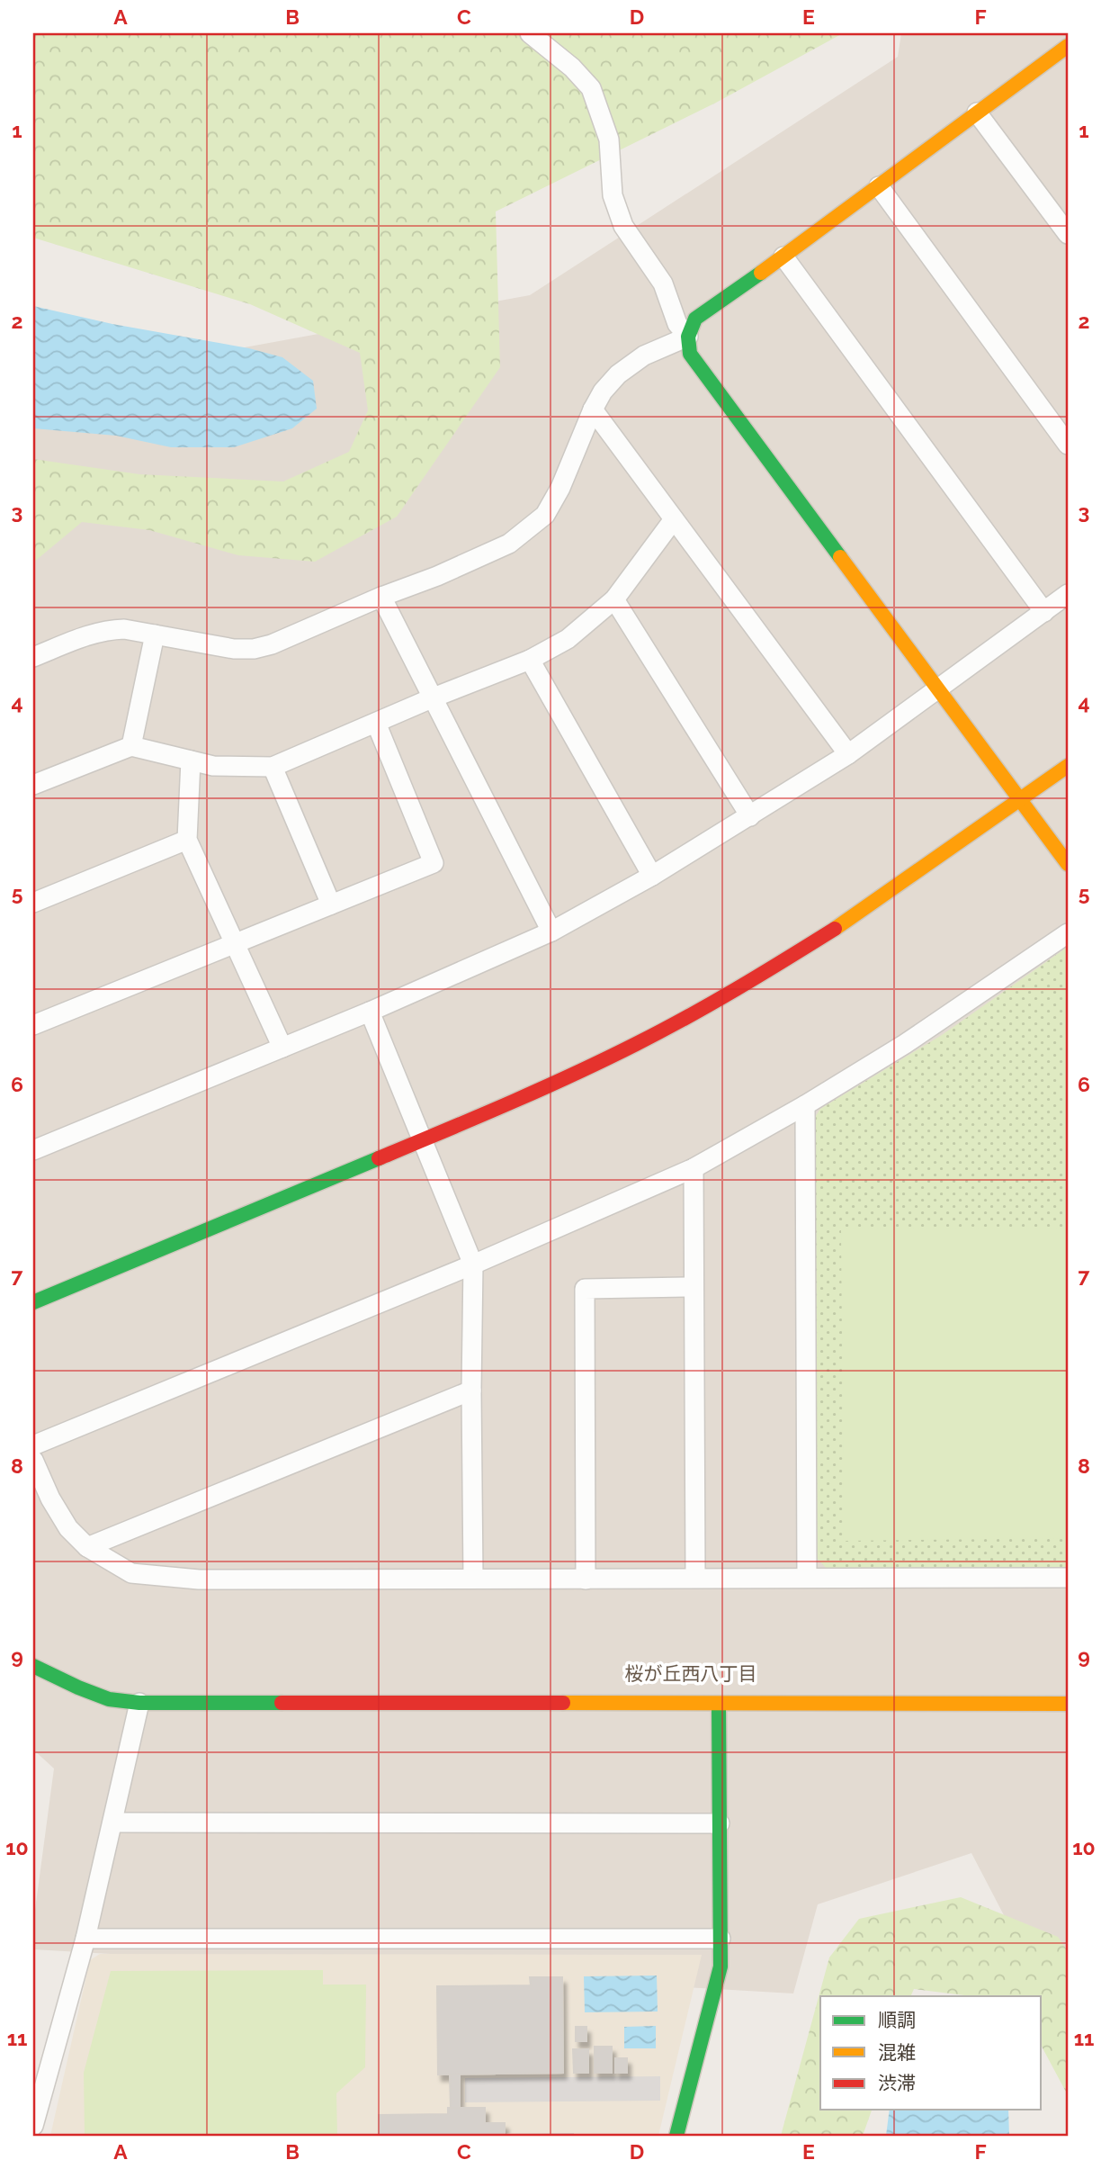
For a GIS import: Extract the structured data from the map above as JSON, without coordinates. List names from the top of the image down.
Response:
{
  "districts": ["桜が丘西八丁目"],
  "legend": ["順調", "混雑", "渋滞"],
  "grid": {
    "columns": [
      "A",
      "B",
      "C",
      "D",
      "E",
      "F"
    ],
    "rows": [
      "1",
      "2",
      "3",
      "4",
      "5",
      "6",
      "7",
      "8",
      "9",
      "10",
      "11"
    ]
  }
}
